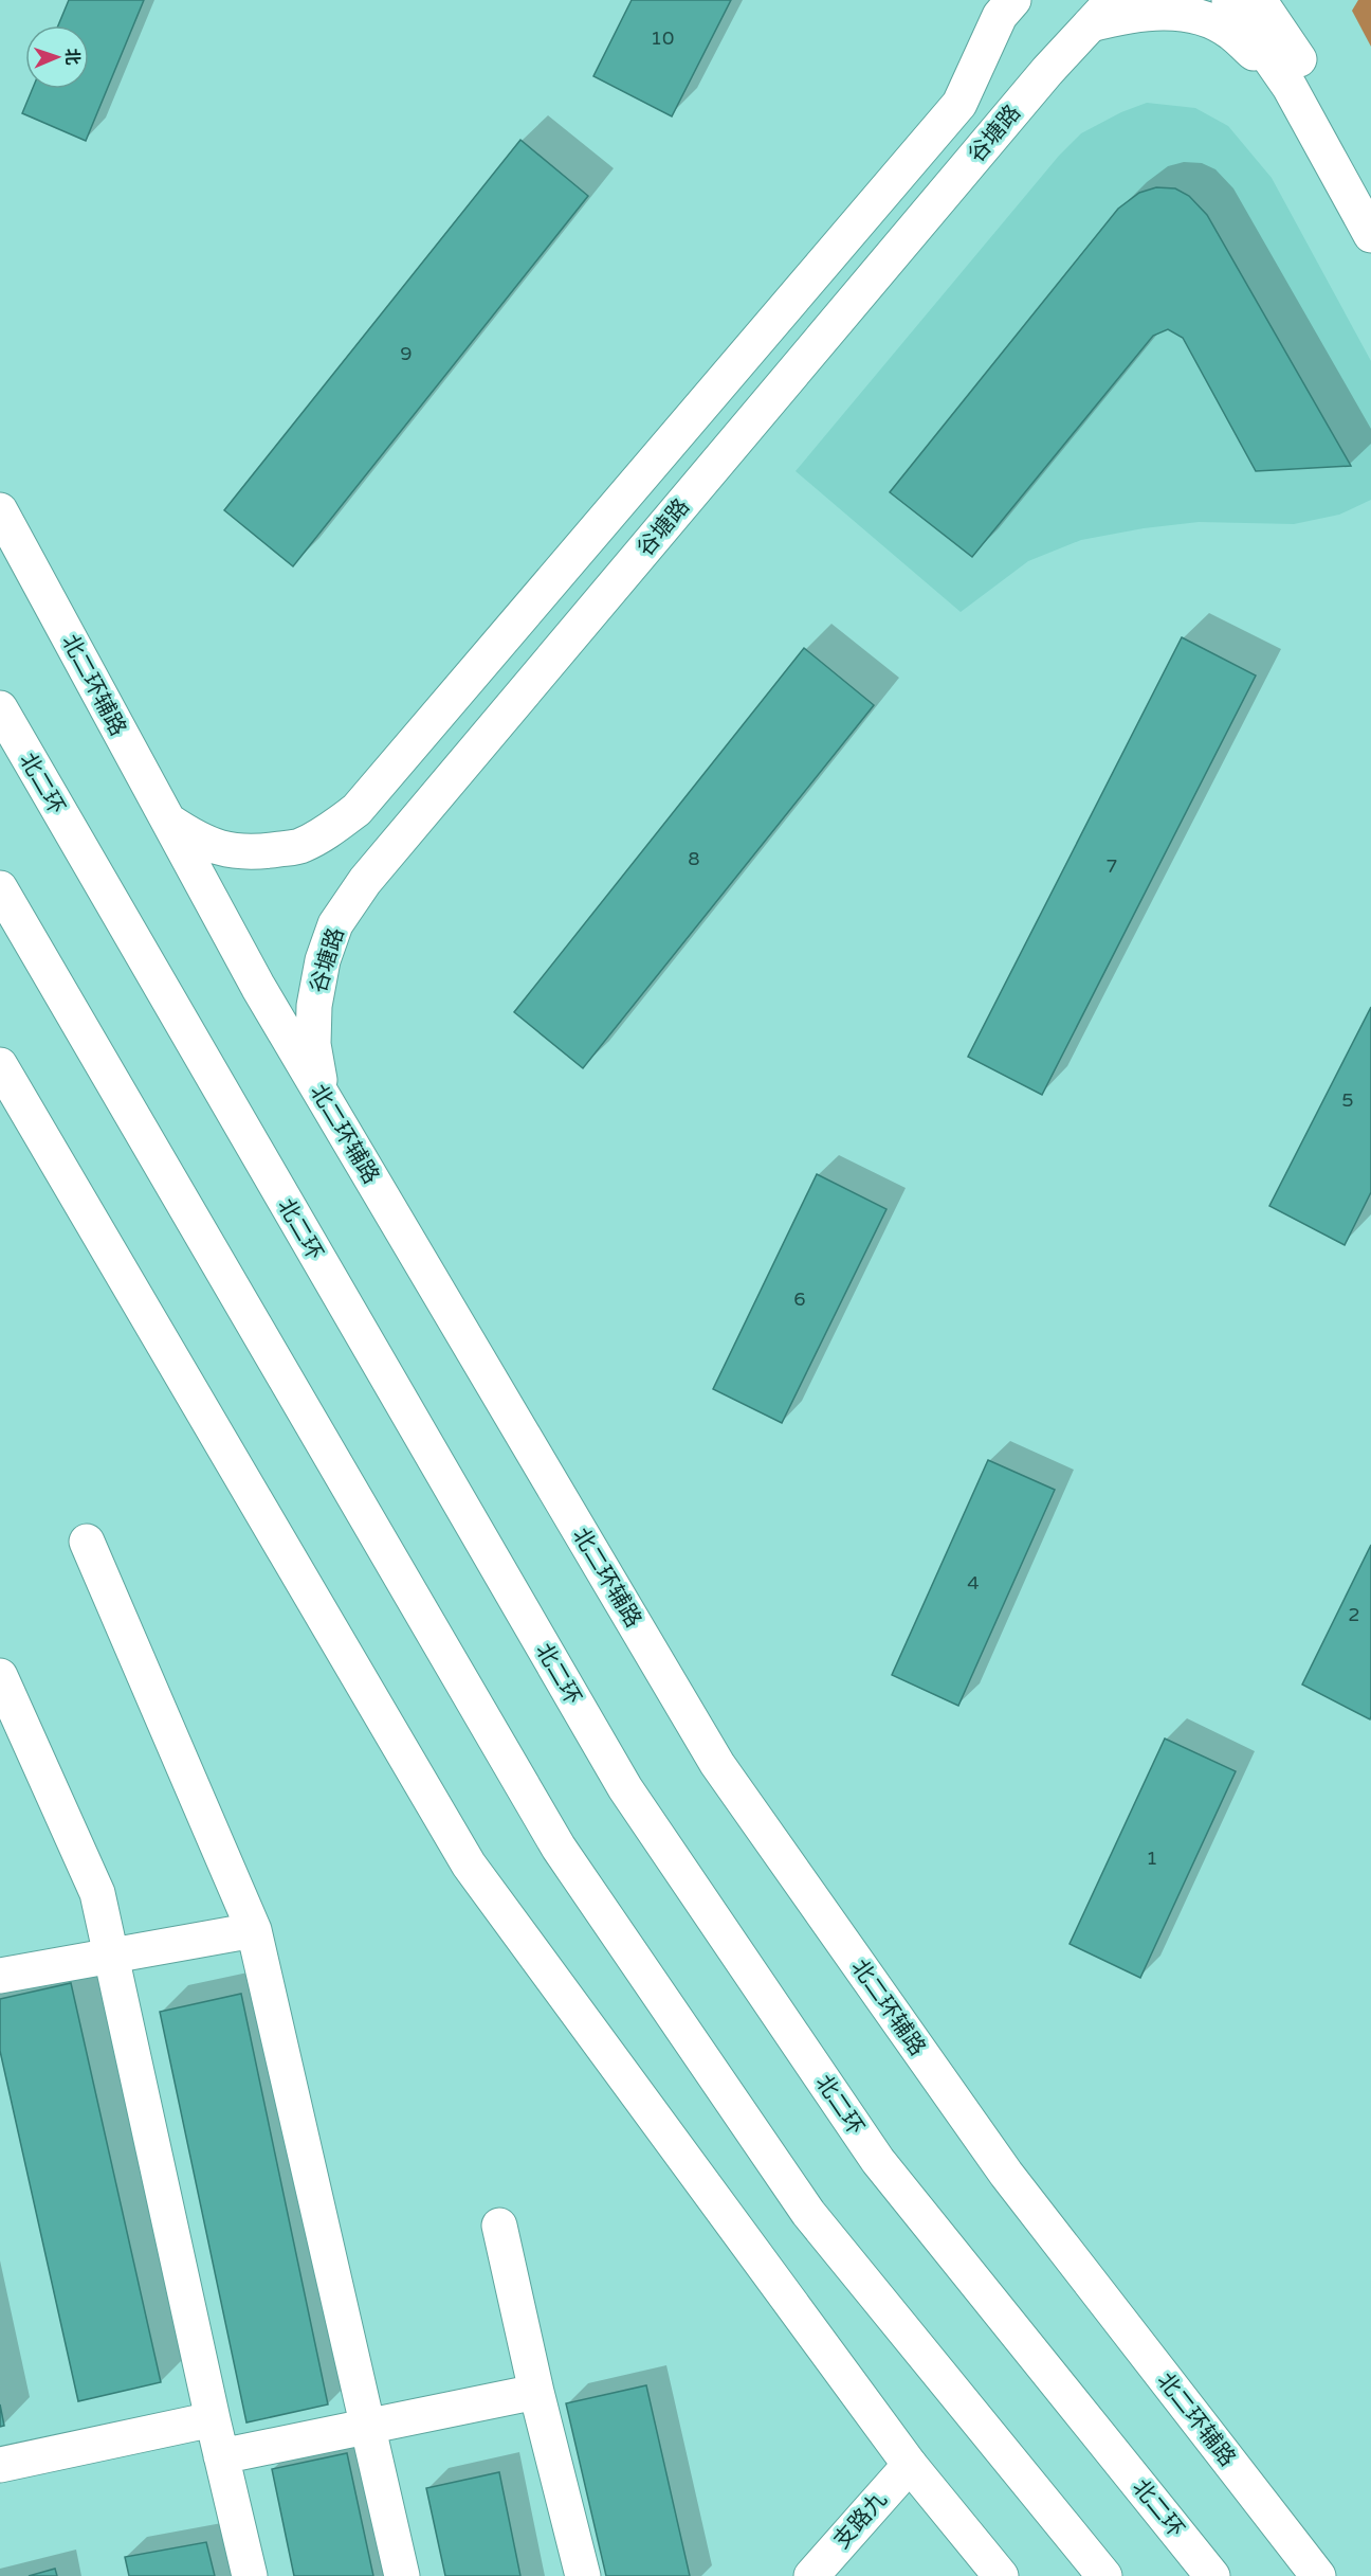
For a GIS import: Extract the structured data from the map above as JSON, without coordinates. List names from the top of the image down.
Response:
{
  "streets": {
    "main road": [
      "谷塘路",
      "北二环辅路",
      "北二环",
      "支路九"
    ]
  },
  "crossings": [
    ["谷塘路", "北二环辅路"]
  ],
  "house_numbers": [
    "10",
    "9",
    "8",
    "7",
    "5",
    "6",
    "4",
    "2",
    "1"
  ],
  "north": "right"
}
